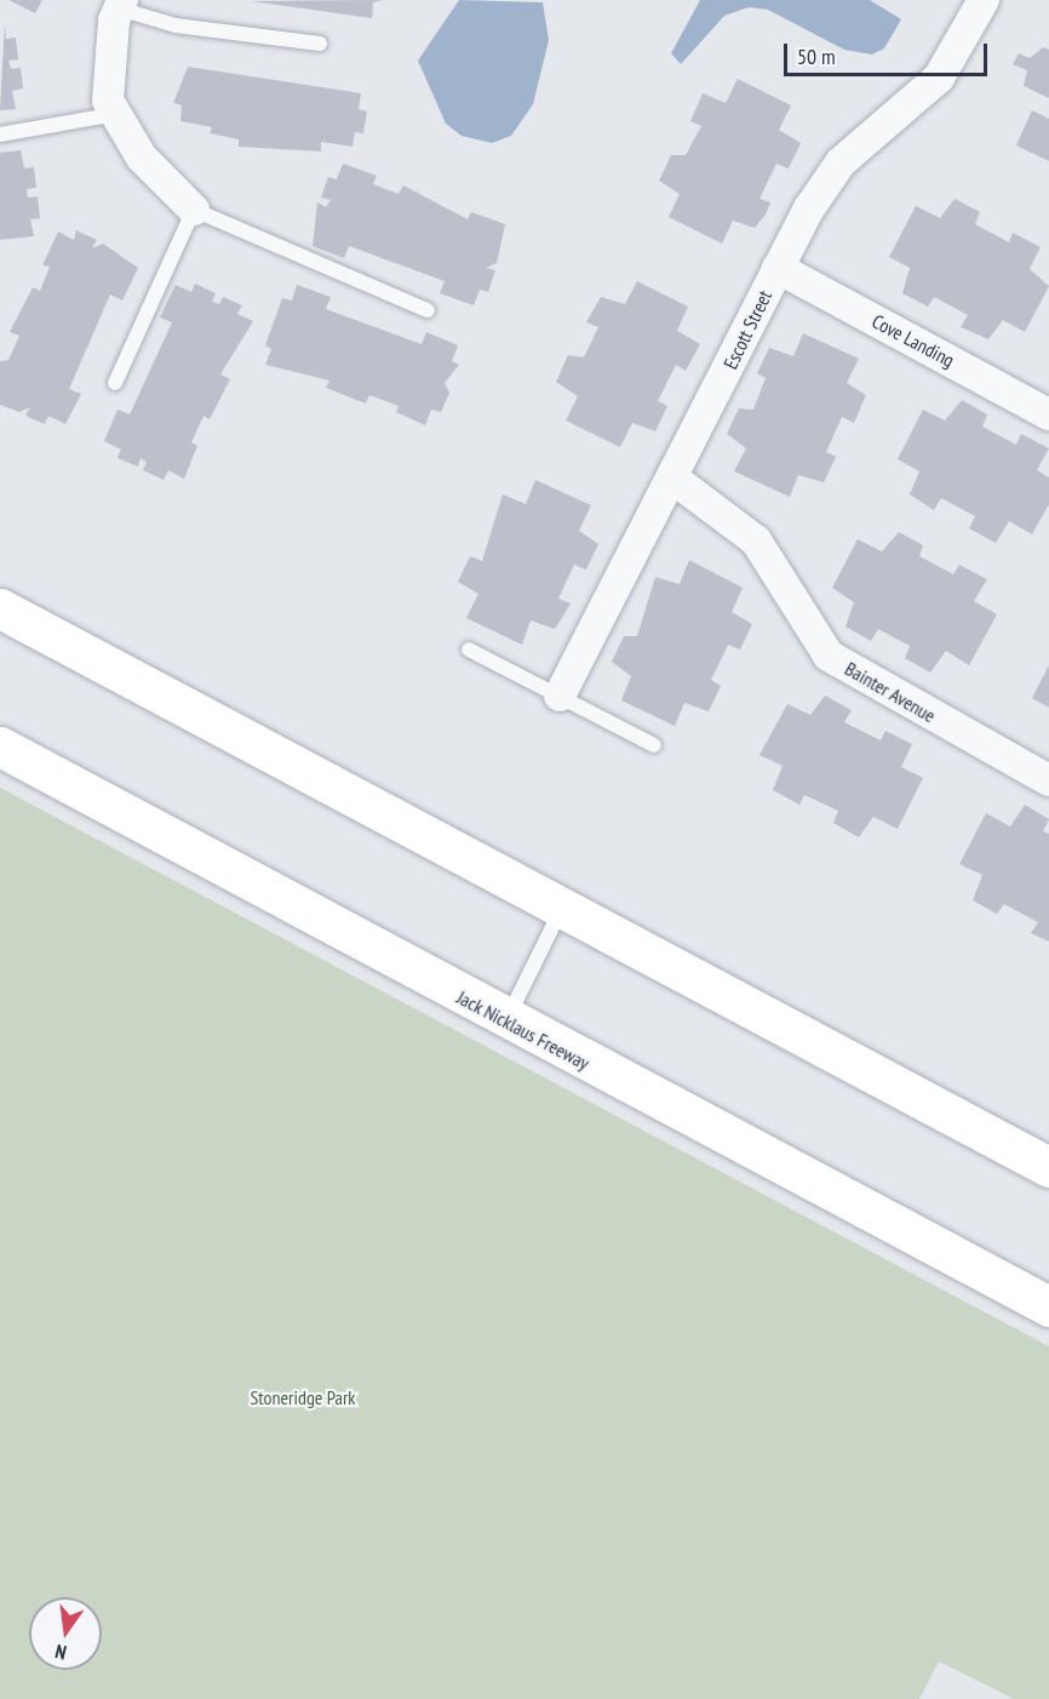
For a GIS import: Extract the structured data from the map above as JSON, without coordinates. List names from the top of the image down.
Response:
{
  "streets": {
    "highway": ["Jack Nicklaus Freeway"],
    "street": ["Escott Street", "Cove Landing", "Bainter Avenue"]
  },
  "crossings": [
    ["Escott Street", "Cove Landing"],
    ["Escott Street", "Bainter Avenue"]
  ],
  "parks": ["Stoneridge Park"],
  "scale_bar": "50 m",
  "north": "bottom"
}
